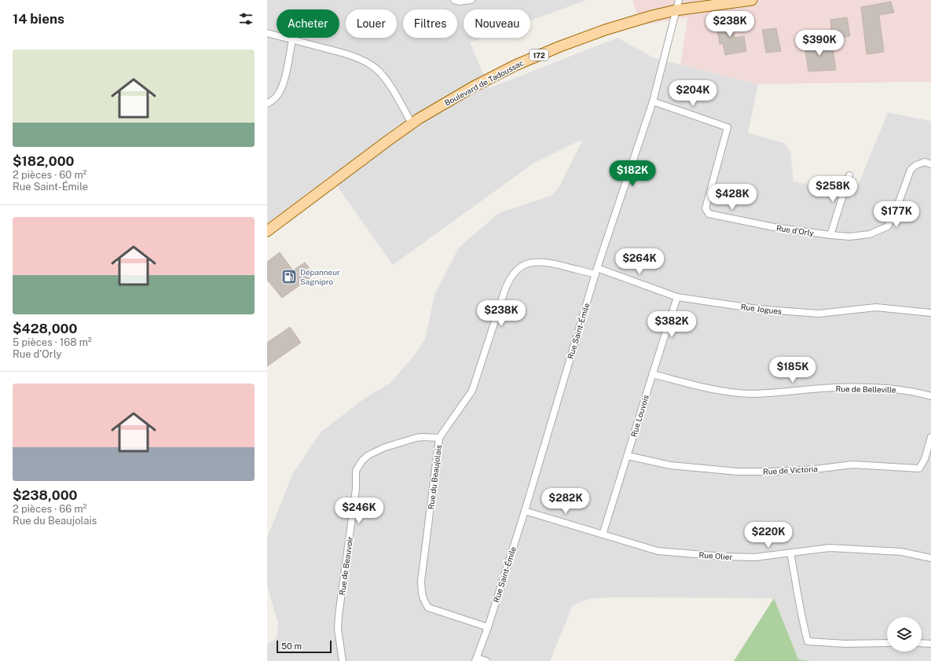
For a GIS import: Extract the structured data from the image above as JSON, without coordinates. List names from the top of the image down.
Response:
{
  "streets": {
    "main road": ["172", "Boulevard de Tadoussac"],
    "street": [
      "Rue d'Orly",
      "Rue Jogues",
      "Rue Saint-Émile",
      "Rue de Belleville",
      "Rue Louvois",
      "Rue de Victoria",
      "Rue du Beaujolais",
      "Rue Olier",
      "Rue de Beauvoir"
    ]
  },
  "crossings": [
    ["Boulevard de Tadoussac", "Rue Saint-Émile"],
    ["Rue d'Orly", "Rue Saint-Émile"],
    ["Rue Jogues", "Rue Saint-Émile"],
    ["Rue Jogues", "Rue Louvois"],
    ["Rue Jogues", "Rue du Beaujolais"],
    ["Rue Saint-Émile", "Rue du Beaujolais"],
    ["Rue Saint-Émile", "Rue Olier"],
    ["Rue de Belleville", "Rue Louvois"],
    ["Rue Louvois", "Rue de Victoria"],
    ["Rue Louvois", "Rue Olier"],
    ["Rue du Beaujolais", "Rue de Beauvoir"]
  ],
  "places": {
    "fuel station": ["Dépanneur Sagnipro"]
  },
  "scale_bar": "50 m",
  "page": {
    "heading": "14 biens",
    "chip": [
      "Acheter",
      "Louer",
      "Filtres",
      "Nouveau"
    ],
    "price": [
      "$238K",
      "$390K",
      "$204K",
      "$182K",
      "$258K",
      "$428K",
      "$177K",
      "$264K",
      "$238K",
      "$382K",
      "$185K",
      "$282K",
      "$246K",
      "$220K"
    ],
    "list": [
      {
        "name": "$182,000",
        "note": "2 pièces · 60 m² · Rue Saint-Émile"
      },
      {
        "name": "$428,000",
        "note": "5 pièces · 168 m² · Rue d'Orly"
      },
      {
        "name": "$238,000",
        "note": "2 pièces · 66 m² · Rue du Beaujolais"
      }
    ],
    "scale": "50 m"
  }
}
